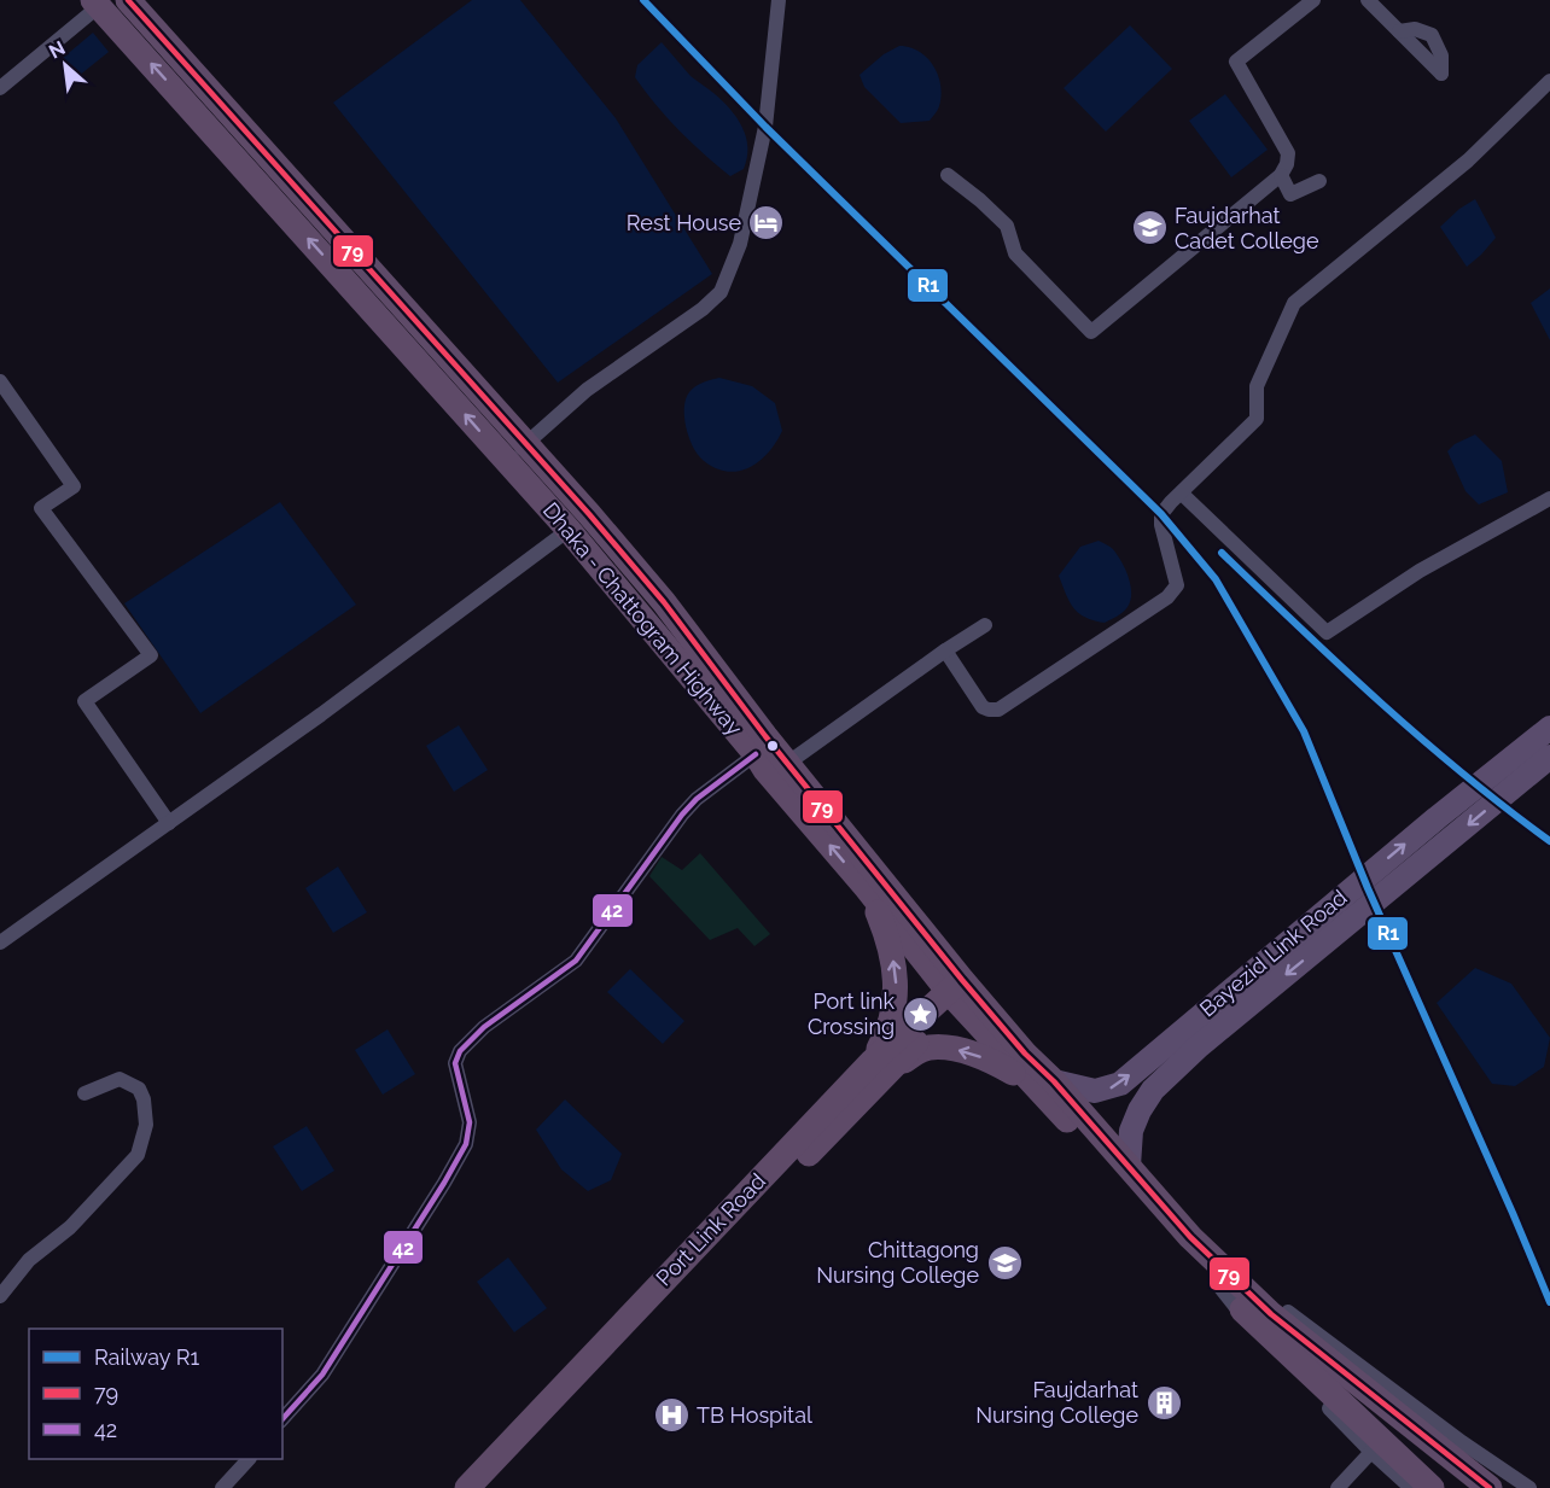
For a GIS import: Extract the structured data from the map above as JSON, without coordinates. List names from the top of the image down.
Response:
{
  "streets": {
    "highway": ["Dhaka - Chattogram Highway", "Port Link Road"],
    "main road": ["Bayezid Link Road"]
  },
  "crossings": [
    ["Dhaka - Chattogram Highway", "Bayezid Link Road"],
    ["Dhaka - Chattogram Highway", "Port Link Road"]
  ],
  "places": {
    "hotel": ["Rest House"],
    "school or university": ["Faujdarhat Cadet College", "Chittagong Nursing College"],
    "place": ["Port link Crossing"],
    "building": ["Faujdarhat Nursing College"],
    "hospital": ["TB Hospital"]
  },
  "lines": ["rail line R1", "transit line 79", "transit line 42"],
  "legend": ["Railway R1", "79", "42"],
  "north": "top left"
}
